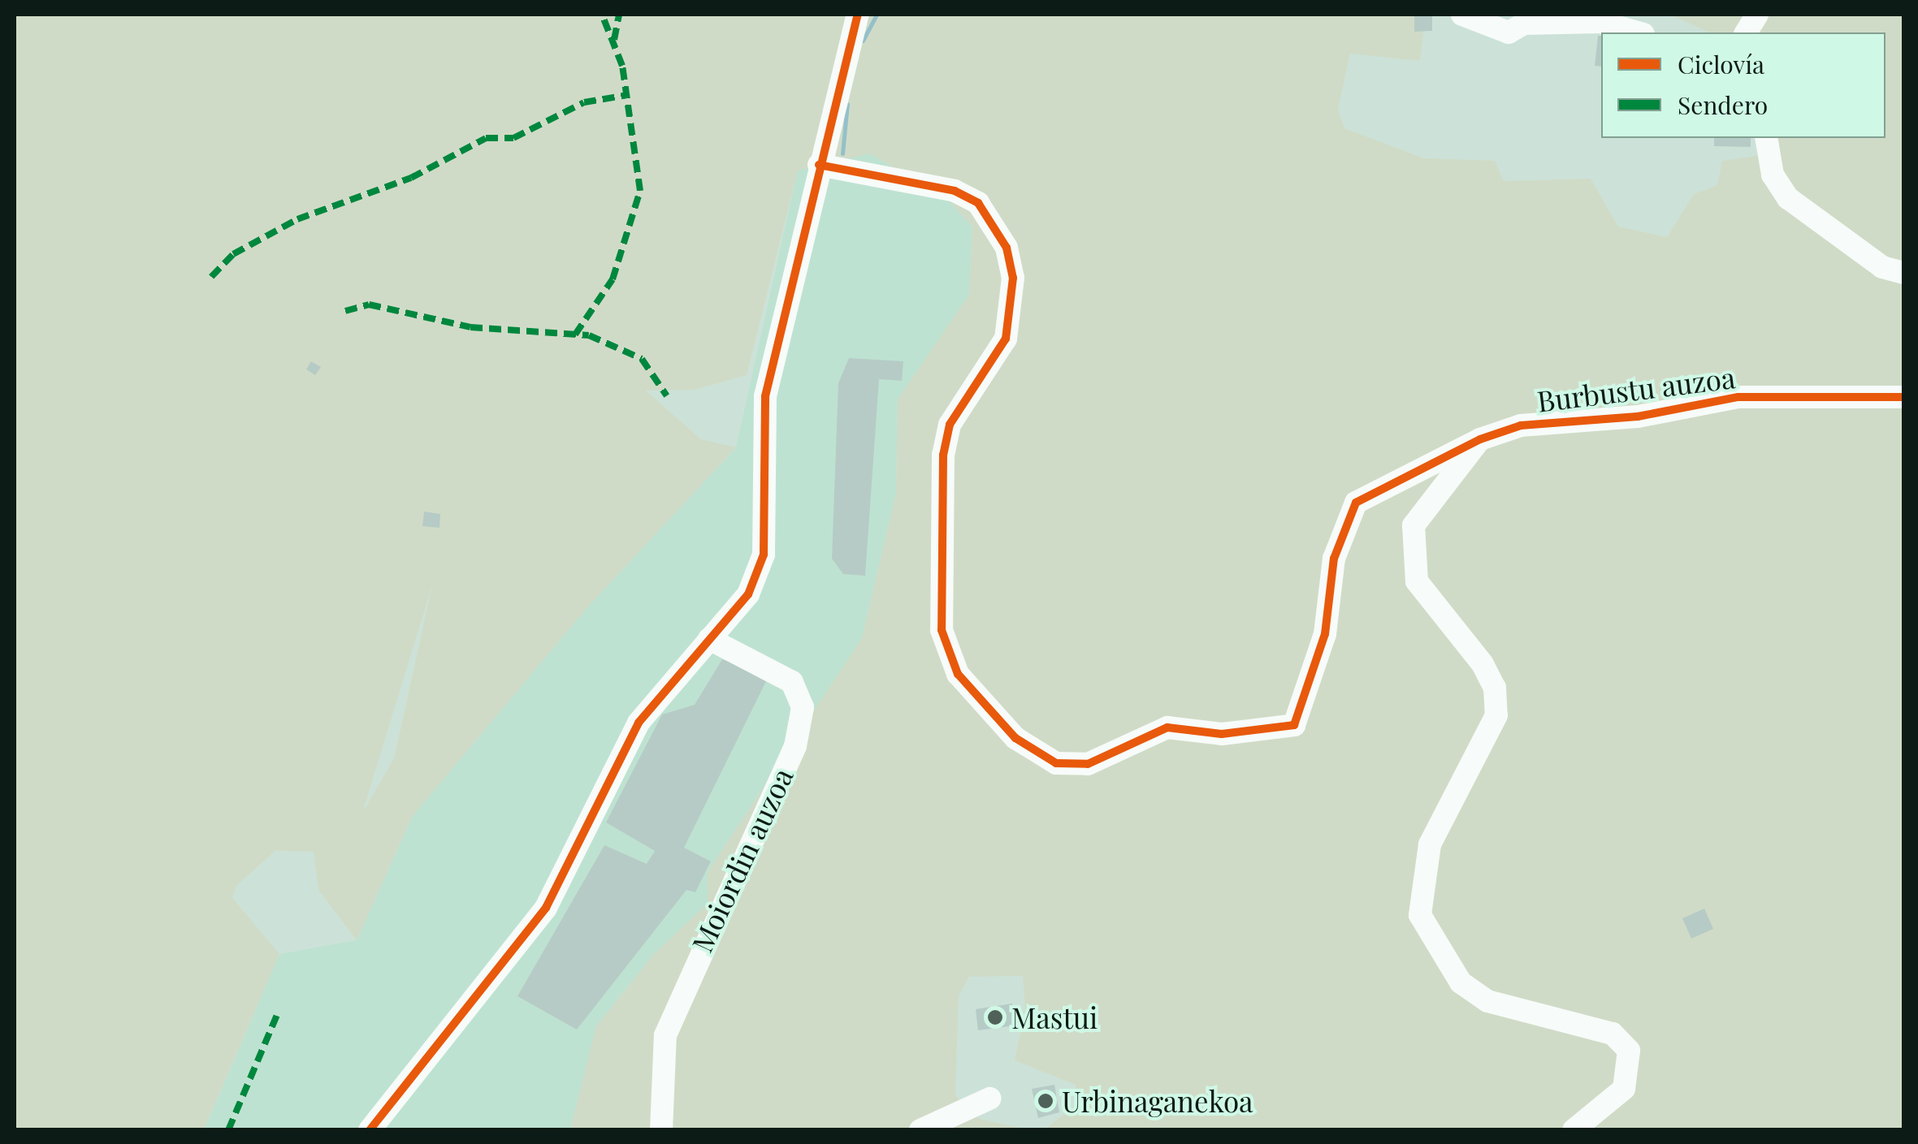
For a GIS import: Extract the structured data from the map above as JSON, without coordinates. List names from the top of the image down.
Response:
{
  "streets": {
    "street": ["Burbustu auzoa", "Moiordin auzoa"]
  },
  "places": ["Mastui", "Urbinaganekoa"],
  "legend": ["Ciclovía", "Sendero"]
}
